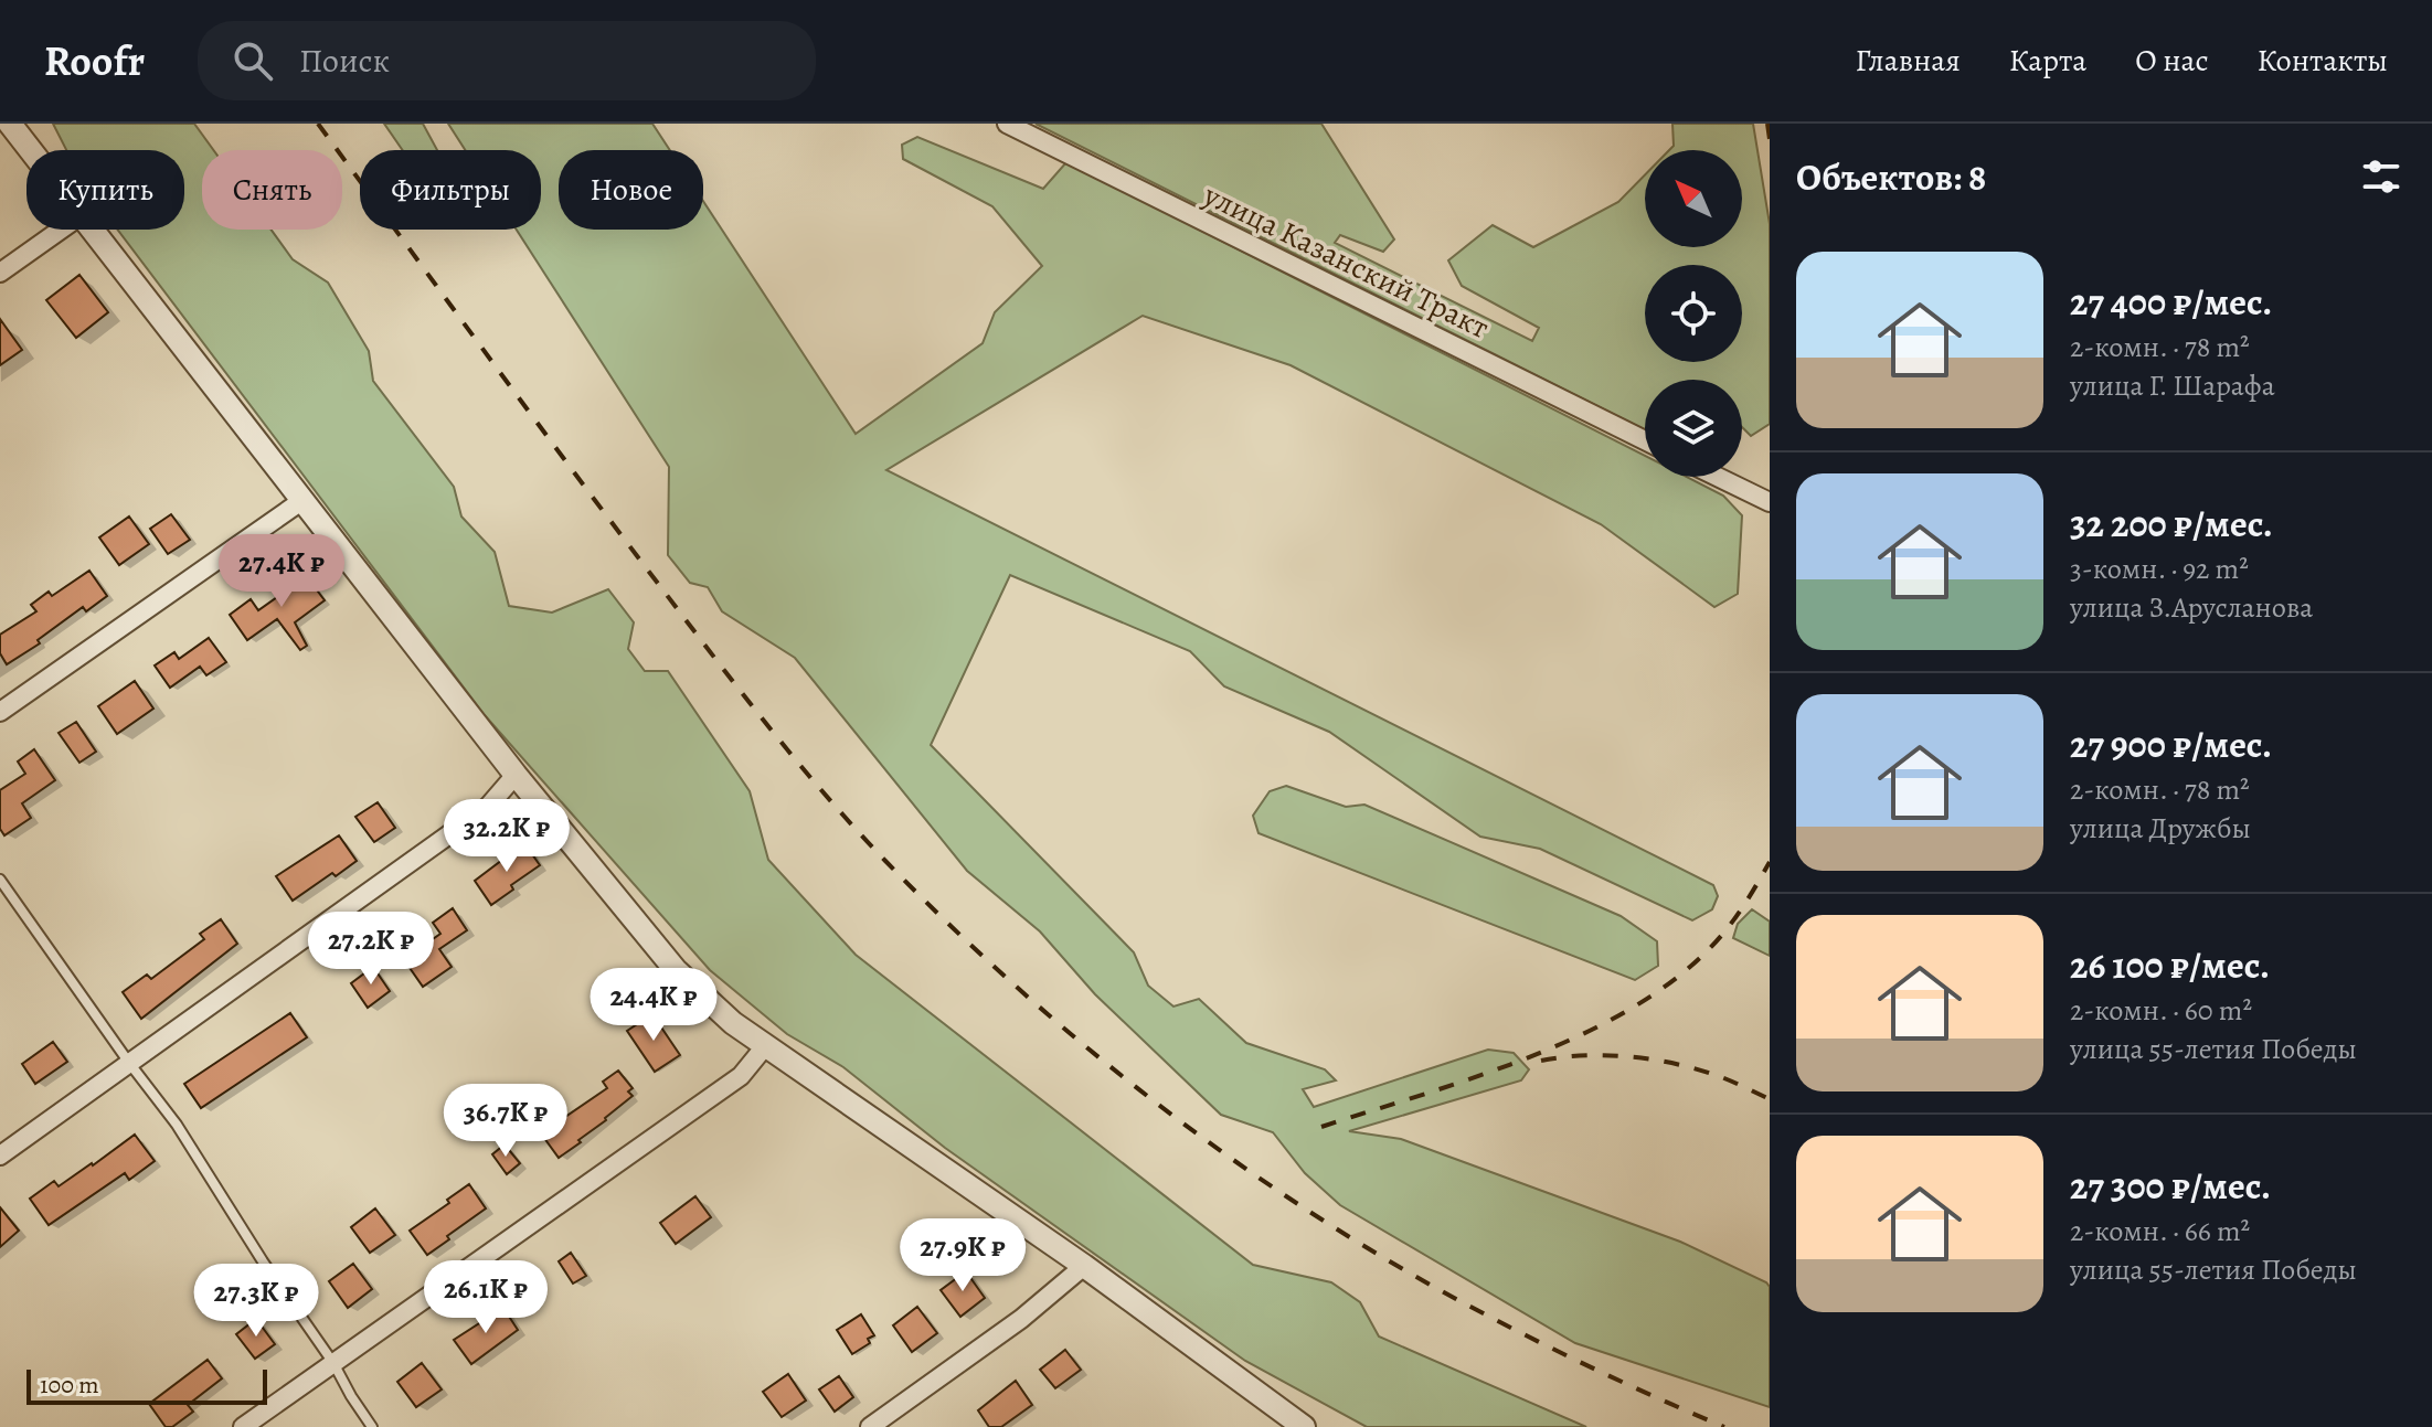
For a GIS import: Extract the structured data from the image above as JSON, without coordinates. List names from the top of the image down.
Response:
{
  "streets": {
    "street": ["улица Казанский Тракт"]
  },
  "scale_bar": "100 m",
  "north": "top left",
  "page": {
    "header": "Roofr",
    "search": "Поиск",
    "nav": [
      "Главная",
      "Карта",
      "О нас",
      "Контакты"
    ],
    "heading": "Объектов: 8",
    "chip": [
      "Купить",
      "Снять",
      "Фильтры",
      "Новое"
    ],
    "list": [
      {
        "name": "27 400 ₽/мес.",
        "note": "2-комн. · 78 m² · улица Г. Шарафа"
      },
      {
        "name": "32 200 ₽/мес.",
        "note": "3-комн. · 92 m² · улица З.Арусланова"
      },
      {
        "name": "27 900 ₽/мес.",
        "note": "2-комн. · 78 m² · улица Дружбы"
      },
      {
        "name": "26 100 ₽/мес.",
        "note": "2-комн. · 60 m² · улица 55-летия Победы"
      },
      {
        "name": "27 300 ₽/мес.",
        "note": "2-комн. · 66 m² · улица 55-летия Победы"
      }
    ],
    "price": [
      "27.4K ₽",
      "32.2K ₽",
      "27.2K ₽",
      "24.4K ₽",
      "36.7K ₽",
      "27.9K ₽",
      "26.1K ₽",
      "27.3K ₽"
    ],
    "scale": "100 m"
  }
}
